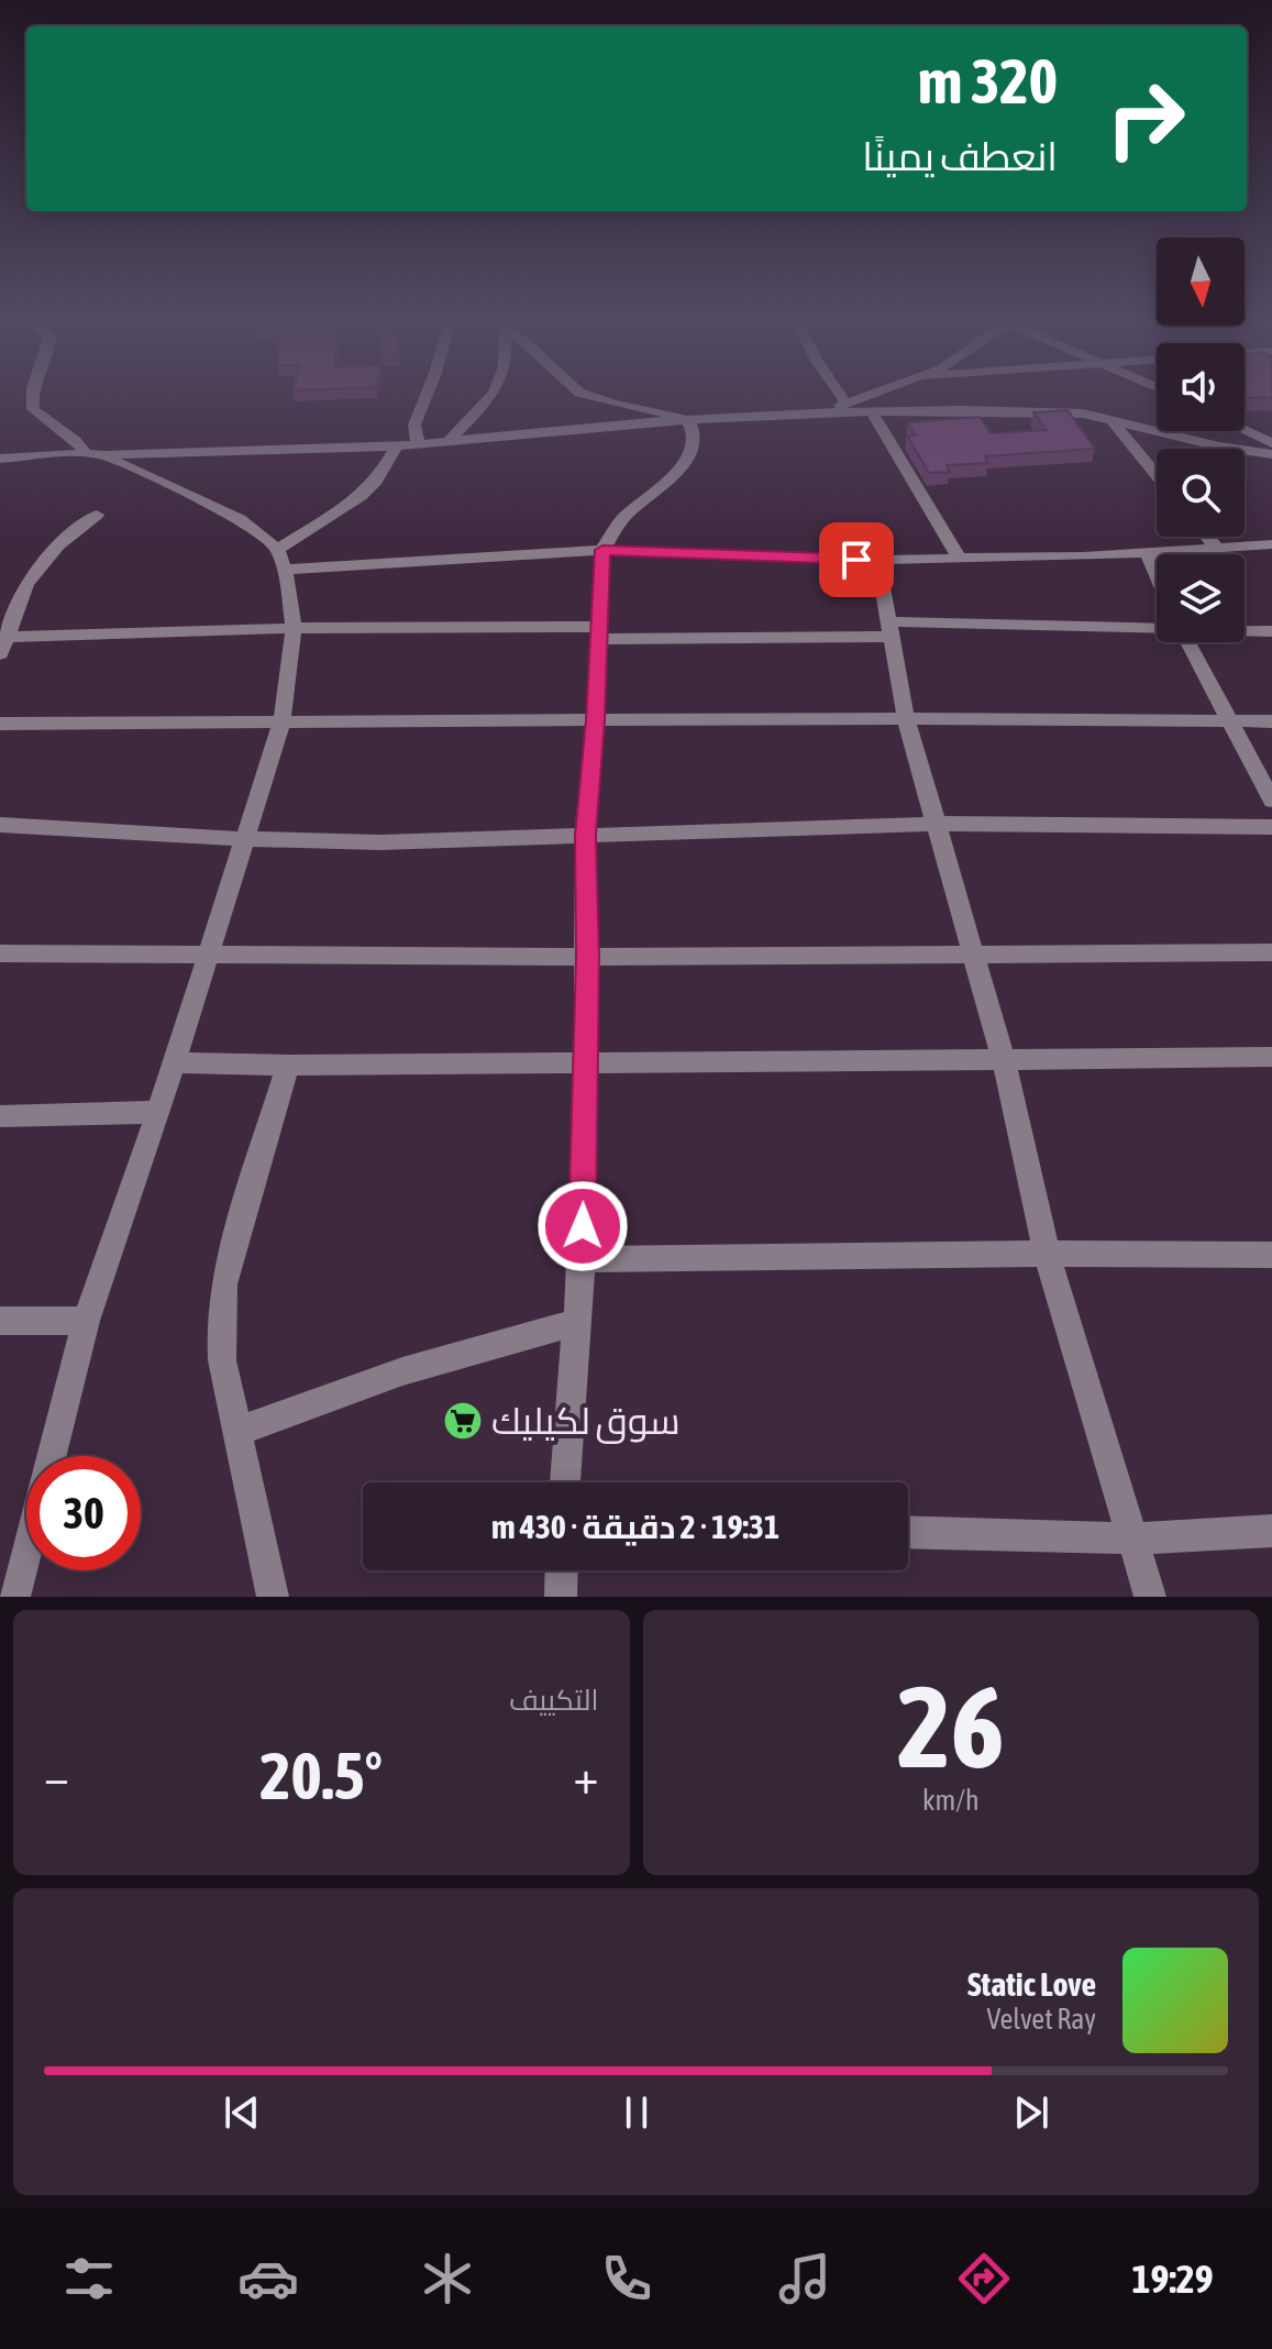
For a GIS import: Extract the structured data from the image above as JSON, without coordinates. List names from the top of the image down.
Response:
{
  "places": {
    "supermarket": ["سوق لكيليك"]
  },
  "north": "bottom",
  "page": {
    "turn": ["320 m", "انعطف يمينًا"],
    "limit": "30",
    "trip": "19:31 · 2 دقيقة · 430 m",
    "tile": [
      ["26", "km/h"],
      "التكييف"
    ],
    "heat": ["−", "20.5°", "+"],
    "song": ["Static Love", "Velvet Ray"],
    "tabs": "19:29"
  }
}
